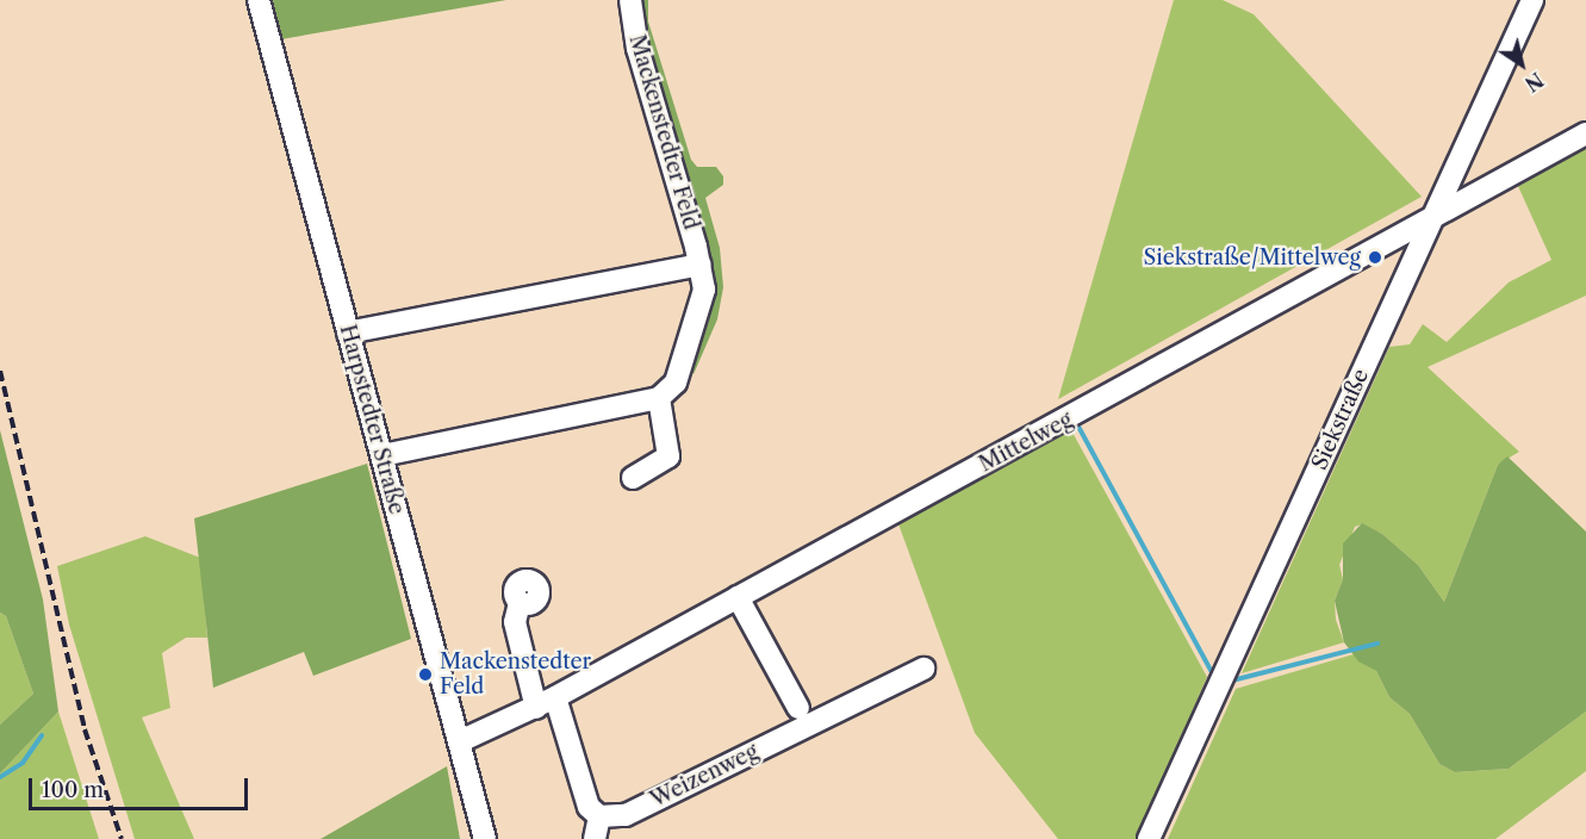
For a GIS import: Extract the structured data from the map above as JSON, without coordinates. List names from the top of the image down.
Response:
{
  "streets": {
    "street": [
      "Mackenstedter Feld",
      "Harpstedter Straße",
      "Siekstraße",
      "Mittelweg",
      "Weizenweg"
    ]
  },
  "crossings": [
    ["Harpstedter Straße", "Mittelweg"],
    ["Siekstraße", "Mittelweg"]
  ],
  "places": ["Siekstraße/Mittelweg", "Mackenstedter Feld"],
  "scale_bar": "100 m",
  "north": "bottom right"
}
